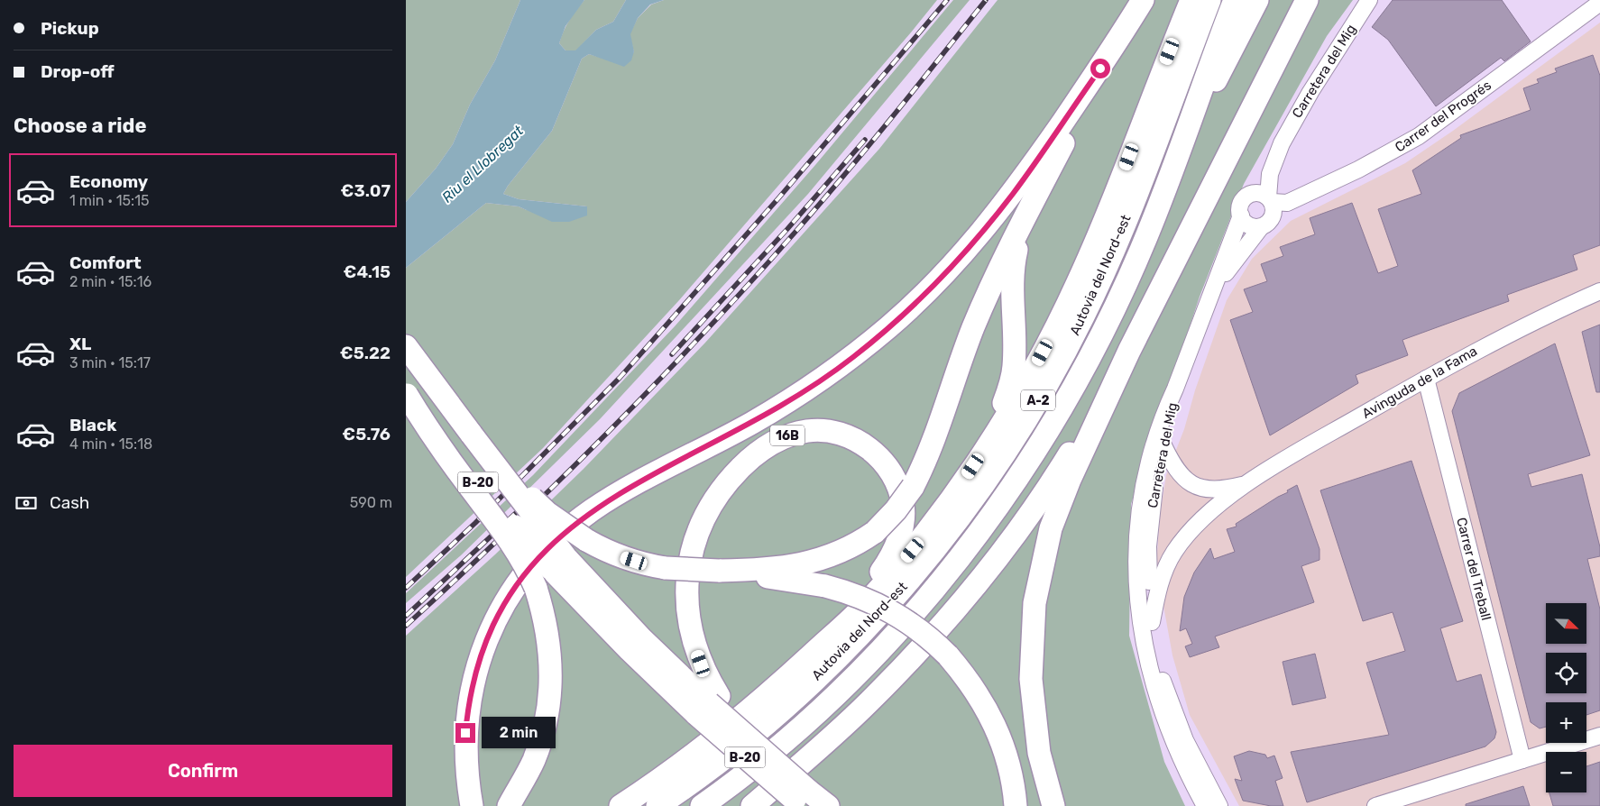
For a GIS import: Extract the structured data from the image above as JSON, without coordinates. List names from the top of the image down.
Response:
{
  "streets": {
    "highway": [
      "Autovia del Nord-est",
      "A-2",
      "16B",
      "B-20"
    ],
    "street": [
      "Carretera del Mig",
      "Carrer del Progrés",
      "Avinguda de la Fama",
      "Carrer del Treball"
    ]
  },
  "crossings": [
    ["Carretera del Mig", "Carrer del Progrés"],
    ["Avinguda de la Fama", "Carrer del Treball"],
    ["16B", "B-20"]
  ],
  "water": ["Riu el Llobregat"],
  "north": "bottom right",
  "page": {
    "banner": ["Pickup", "Drop-off"],
    "heading": "Choose a ride",
    "list": [
      {
        "name": "Economy",
        "note": "1 min · 15:15",
        "value": "€3.07"
      },
      {
        "name": "Comfort",
        "note": "2 min · 15:16",
        "value": "€4.15"
      },
      {
        "name": "XL",
        "note": "3 min · 15:17",
        "value": "€5.22"
      },
      {
        "name": "Black",
        "note": "4 min · 15:18",
        "value": "€5.76"
      }
    ],
    "pay": ["Cash", "590 m"],
    "map_buttons": ["+", "−"],
    "bubble": "2 min",
    "buttons": "Confirm"
  }
}
